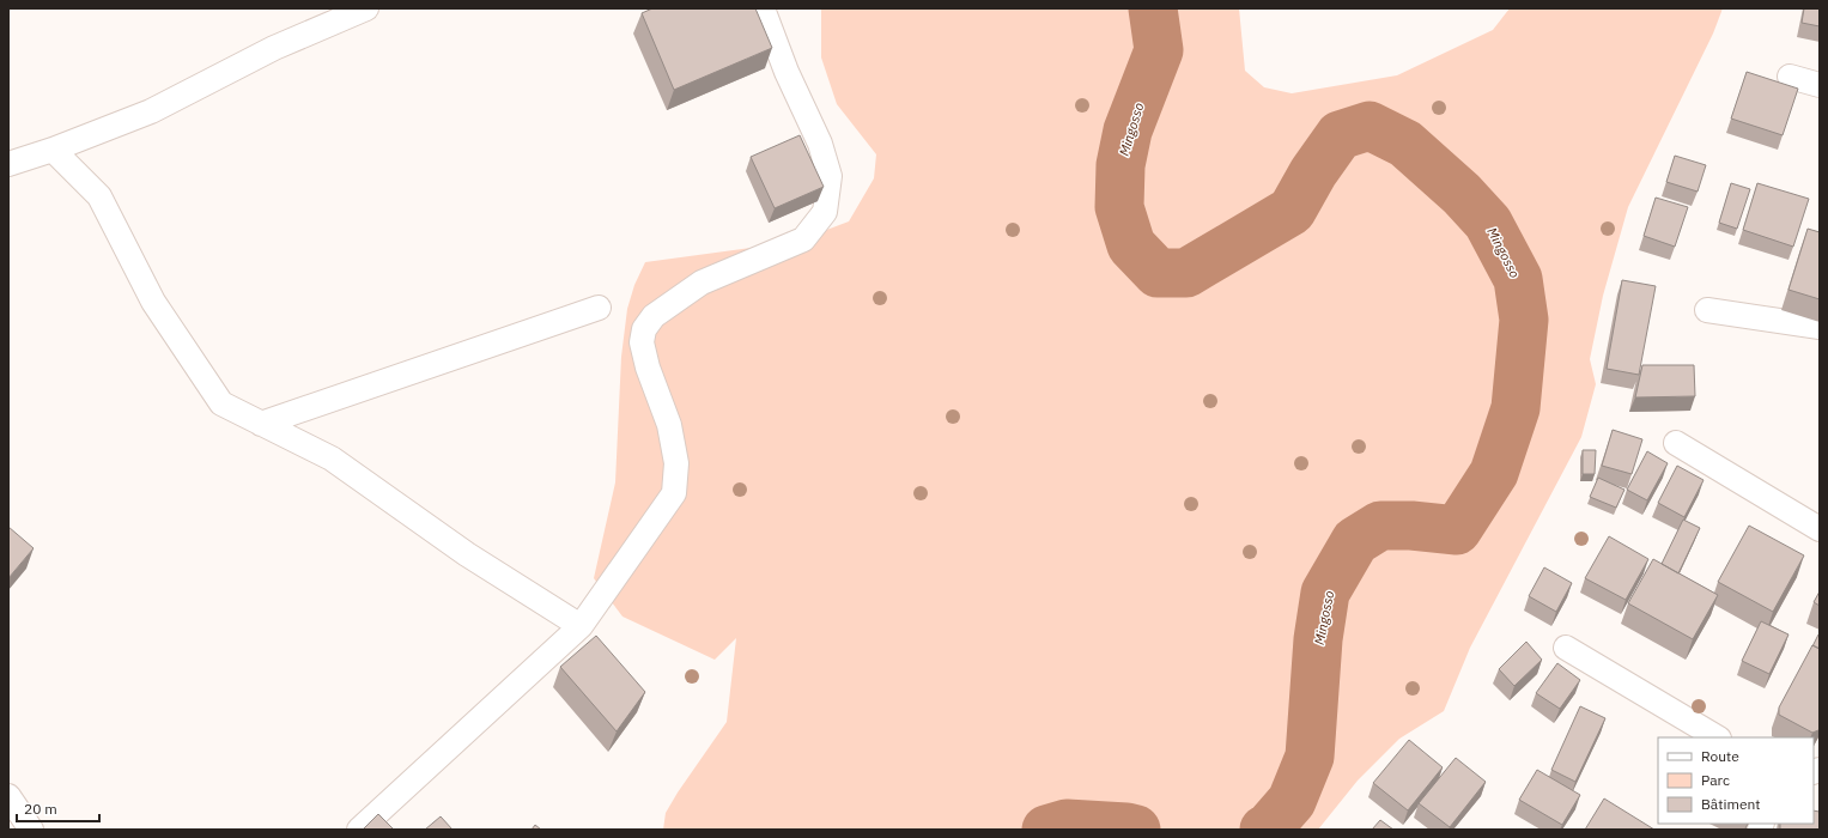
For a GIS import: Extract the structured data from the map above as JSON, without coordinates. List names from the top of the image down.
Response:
{
  "water": ["Mingosso"],
  "legend": ["Route", "Parc", "Bâtiment"],
  "scale_bar": "20 m"
}
